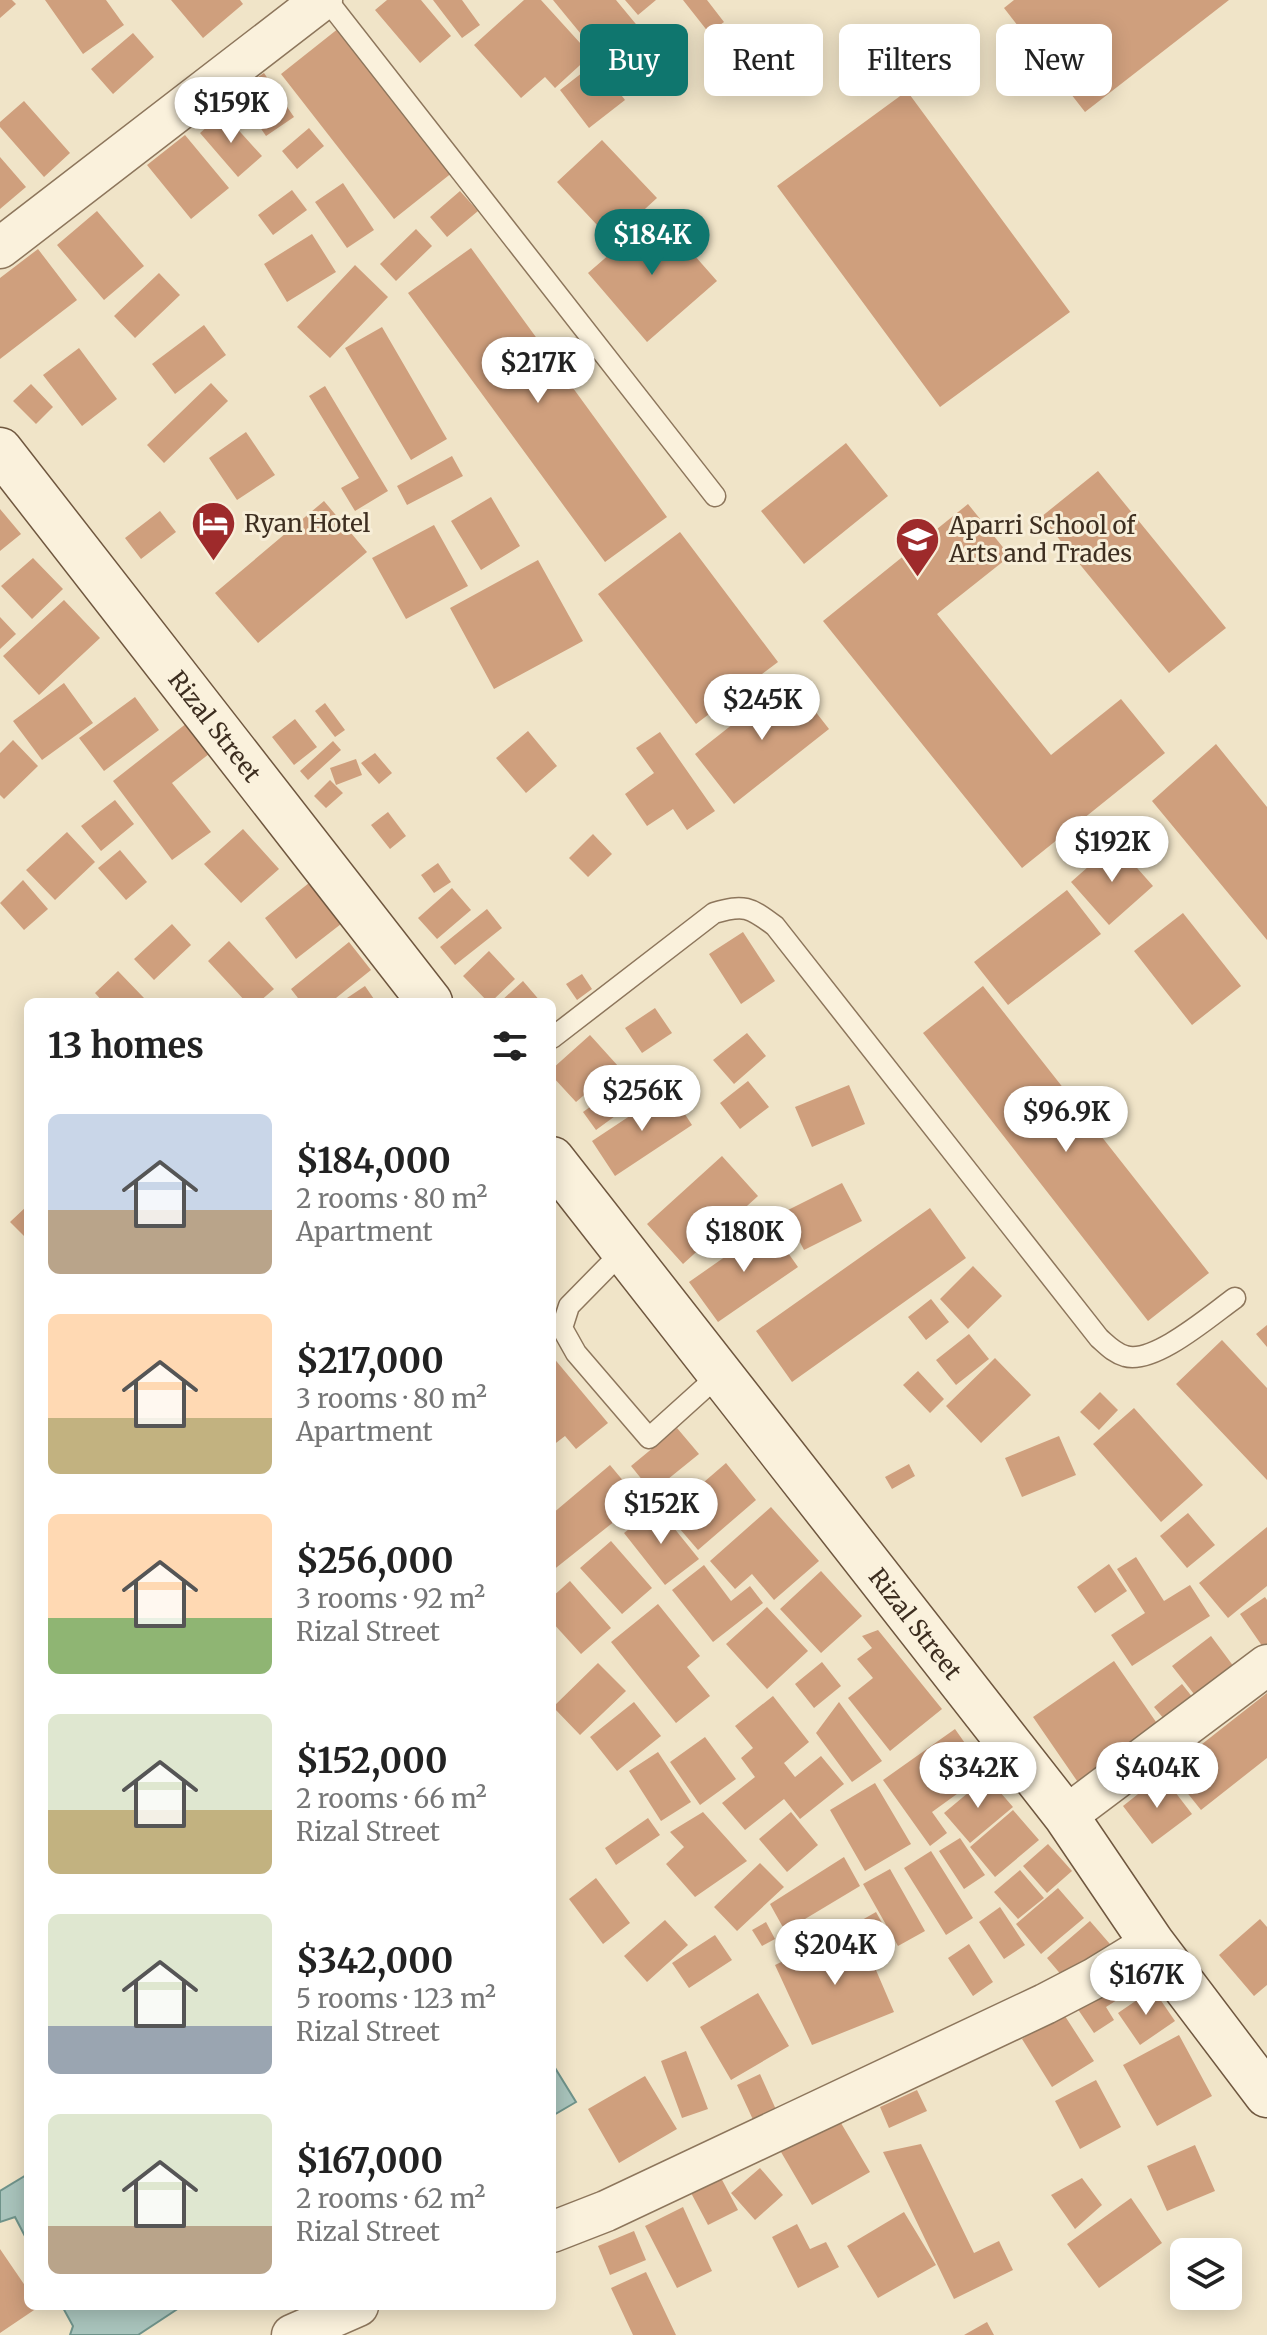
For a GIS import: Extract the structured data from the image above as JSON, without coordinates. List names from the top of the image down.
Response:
{
  "streets": {
    "main road": ["Rizal Street"]
  },
  "places": {
    "hotel": ["Ryan Hotel"],
    "school or university": ["Aparri School of Arts and Trades"]
  },
  "page": {
    "chip": [
      "Buy",
      "Rent",
      "Filters",
      "New"
    ],
    "price": [
      "$159K",
      "$184K",
      "$217K",
      "$245K",
      "$192K",
      "$256K",
      "$96.9K",
      "$180K",
      "$152K",
      "$342K",
      "$404K",
      "$204K",
      "$167K"
    ],
    "heading": "13 homes",
    "list": [
      {
        "name": "$184,000",
        "note": "2 rooms · 80 m² · Apartment"
      },
      {
        "name": "$217,000",
        "note": "3 rooms · 80 m² · Apartment"
      },
      {
        "name": "$256,000",
        "note": "3 rooms · 92 m² · Rizal Street"
      },
      {
        "name": "$152,000",
        "note": "2 rooms · 66 m² · Rizal Street"
      },
      {
        "name": "$342,000",
        "note": "5 rooms · 123 m² · Rizal Street"
      },
      {
        "name": "$167,000",
        "note": "2 rooms · 62 m² · Rizal Street"
      }
    ]
  }
}
